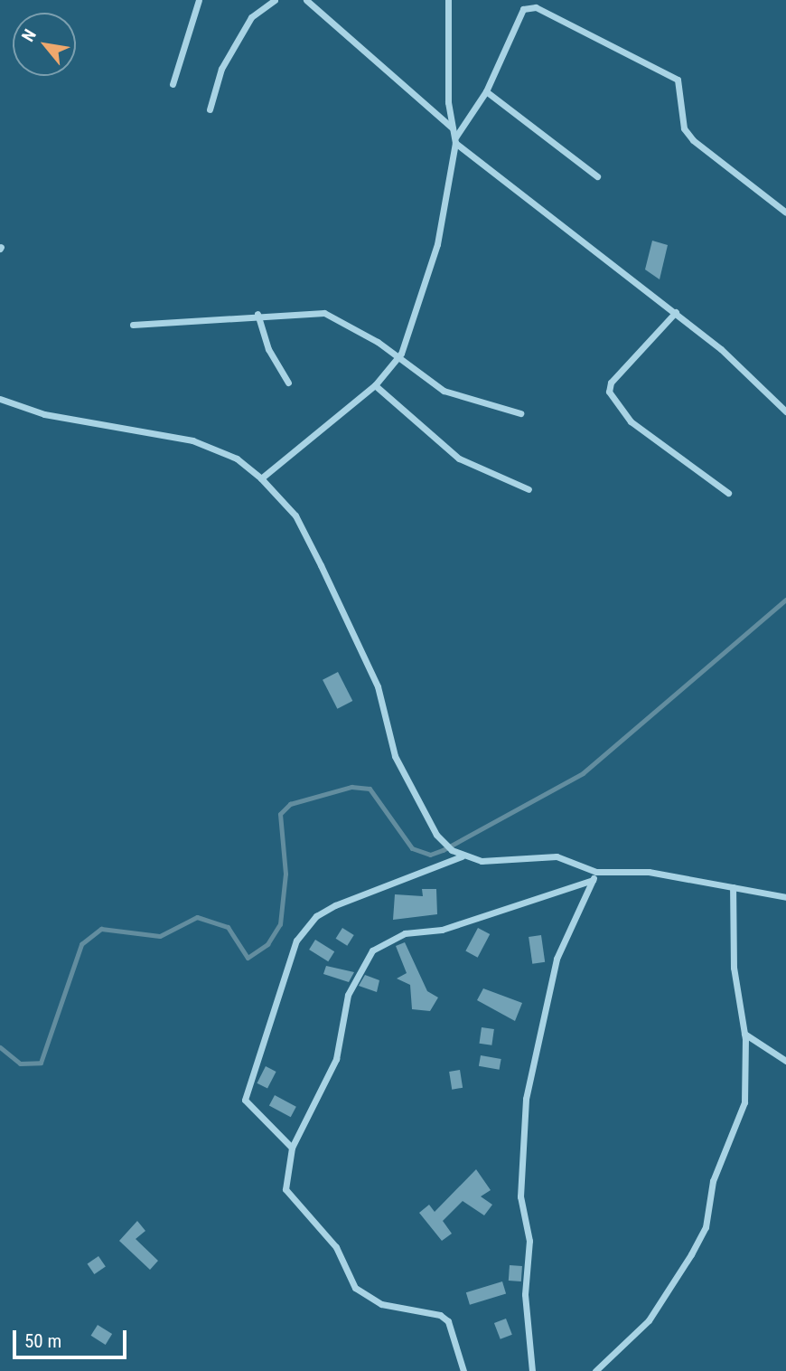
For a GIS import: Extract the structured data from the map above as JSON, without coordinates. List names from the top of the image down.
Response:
{
  "scale_bar": "50 m",
  "north": "top left"
}
